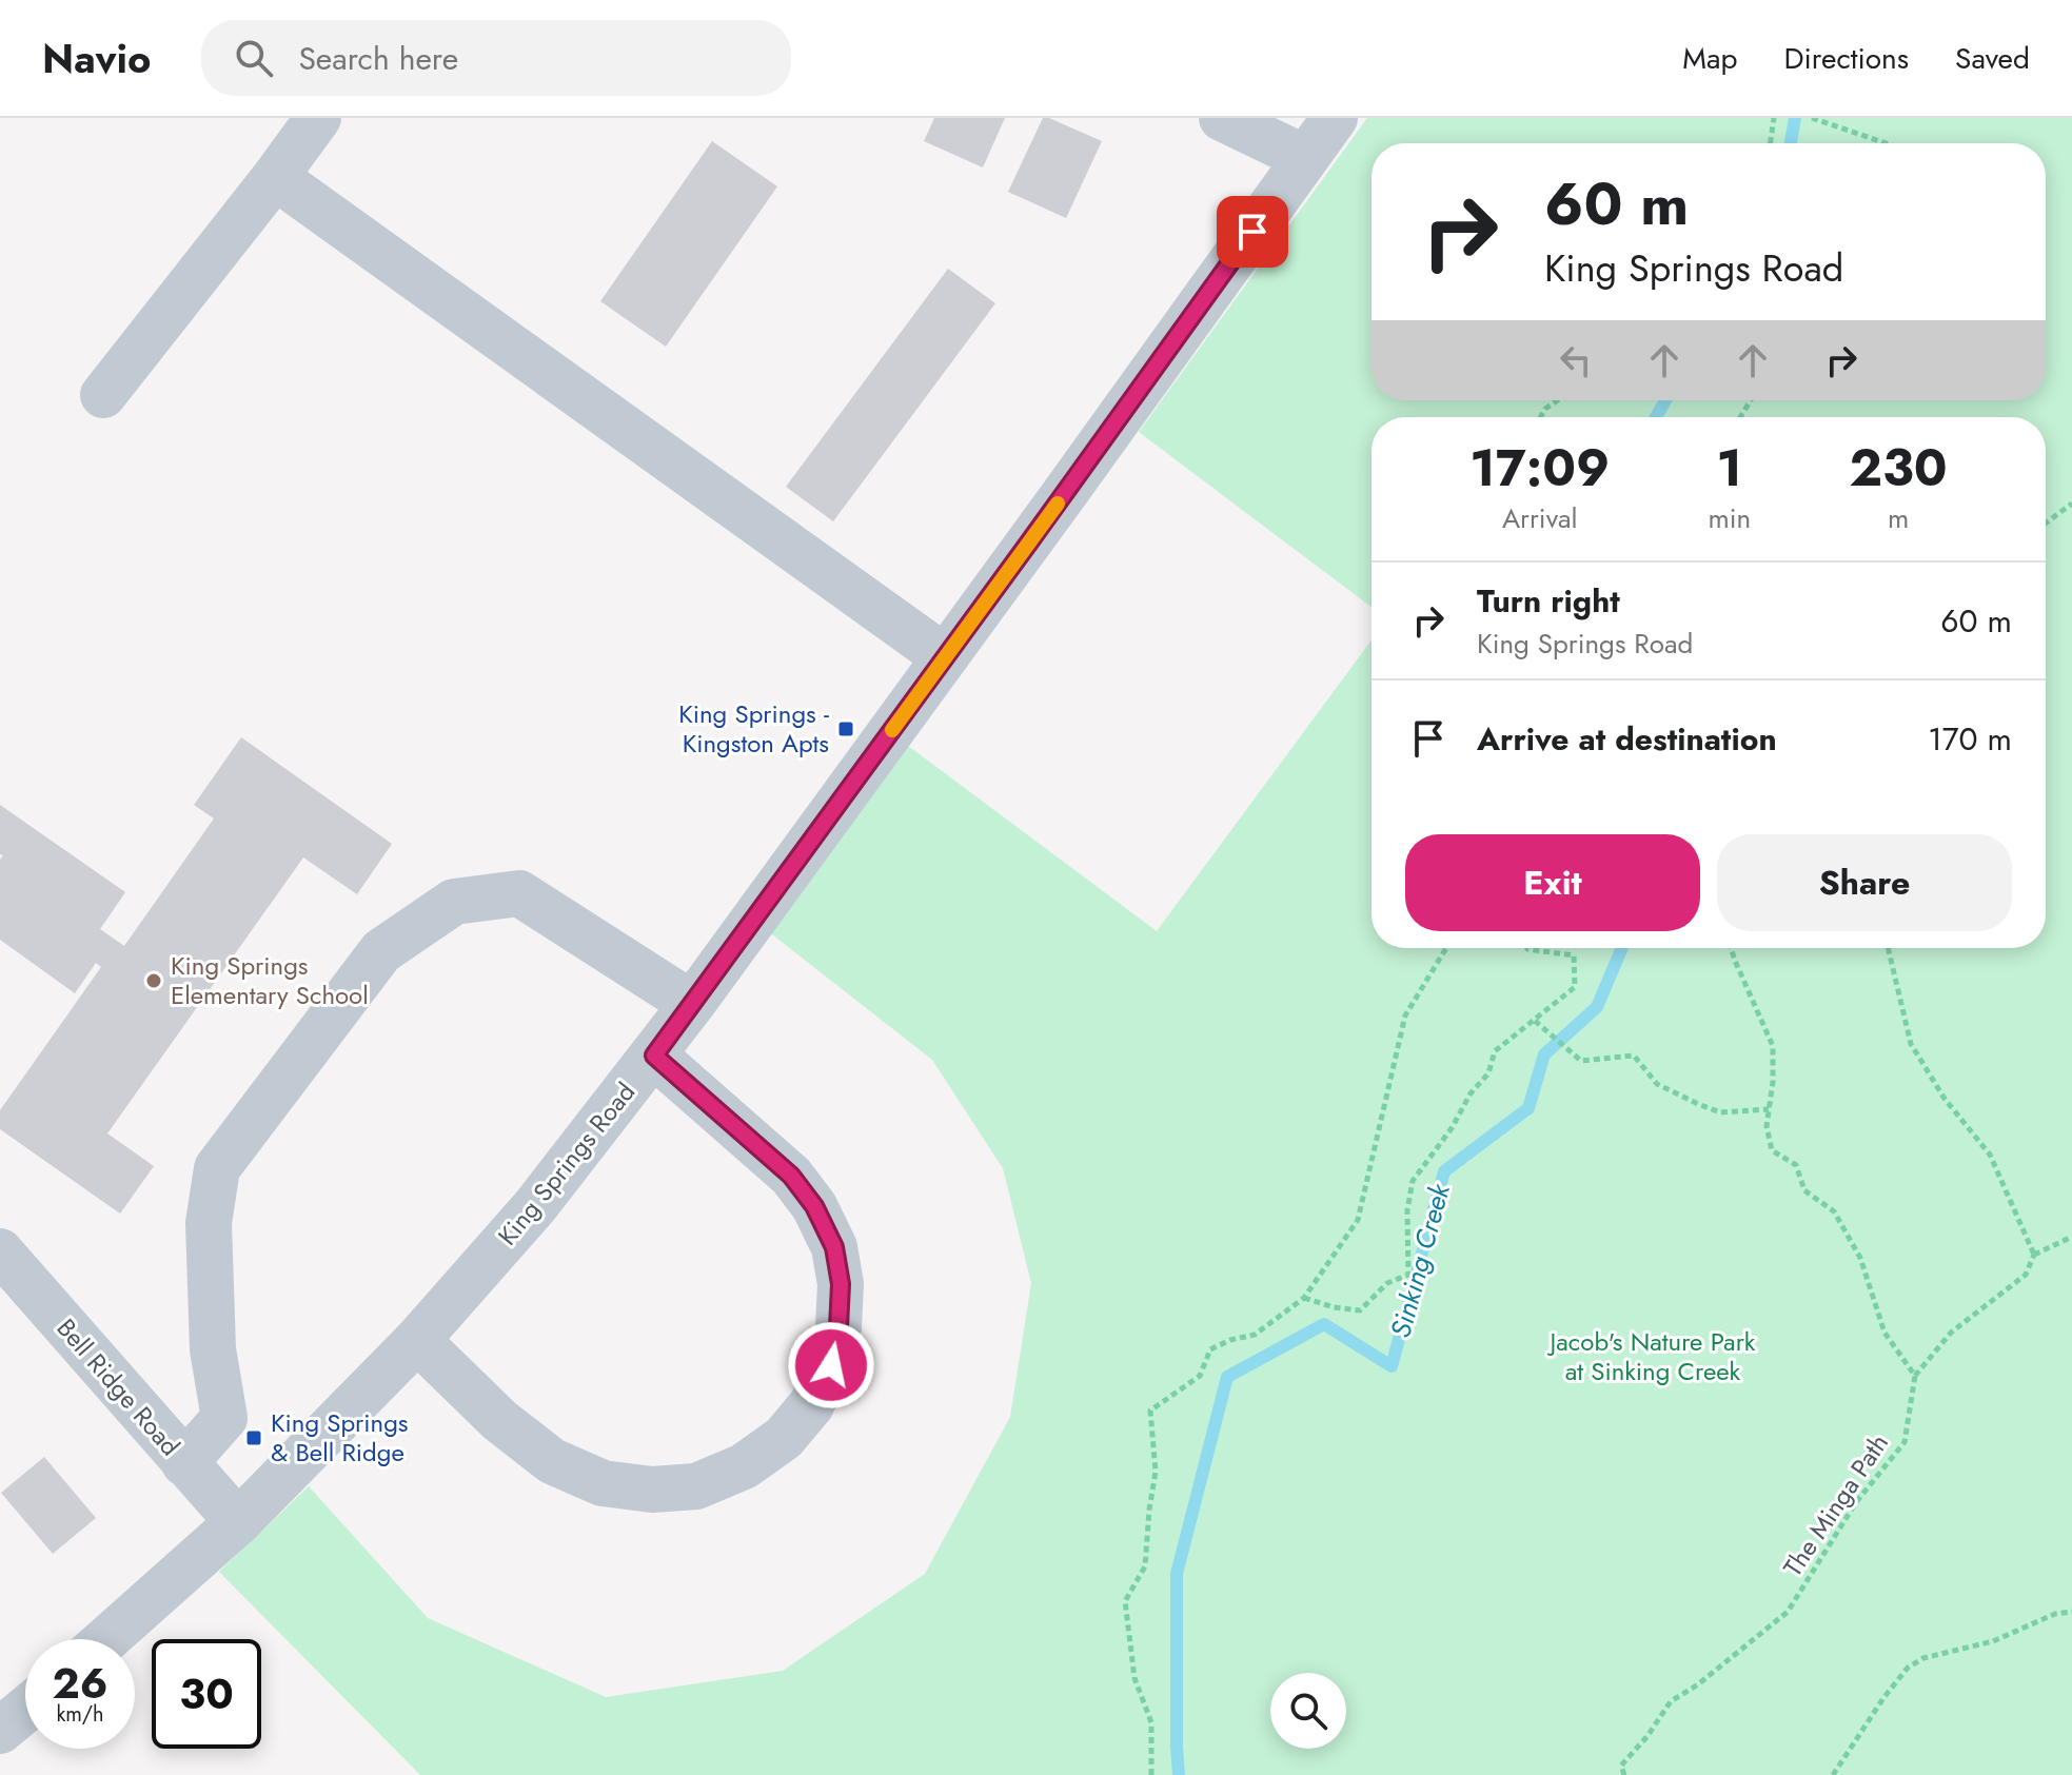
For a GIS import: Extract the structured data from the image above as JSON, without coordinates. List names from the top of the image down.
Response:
{
  "streets": {
    "street": ["King Springs Road", "Bell Ridge Road"],
    "path": ["The Minga Path"]
  },
  "crossings": [
    ["King Springs Road", "Bell Ridge Road"]
  ],
  "water": ["Sinking Creek"],
  "parks": ["Jacob's Nature Park at Sinking Creek"],
  "places": {
    "transit": ["King Springs - Kingston Apts", "King Springs & Bell Ridge"],
    "other": ["King Springs Elementary School"]
  },
  "page": {
    "header": "Navio",
    "search": "Search here",
    "nav": ["Map", "Directions", "Saved"],
    "turn": ["60 m", "King Springs Road"],
    "eta": [
      "17:09",
      "Arrival",
      "1",
      "min",
      "230",
      "m"
    ],
    "list": [
      {
        "name": "Turn right",
        "note": "King Springs Road",
        "value": "60 m"
      },
      {
        "name": "Arrive at destination",
        "value": "170 m"
      }
    ],
    "buttons": ["Exit", "Share"],
    "speed": "26 km/h",
    "limit": "30"
  }
}
